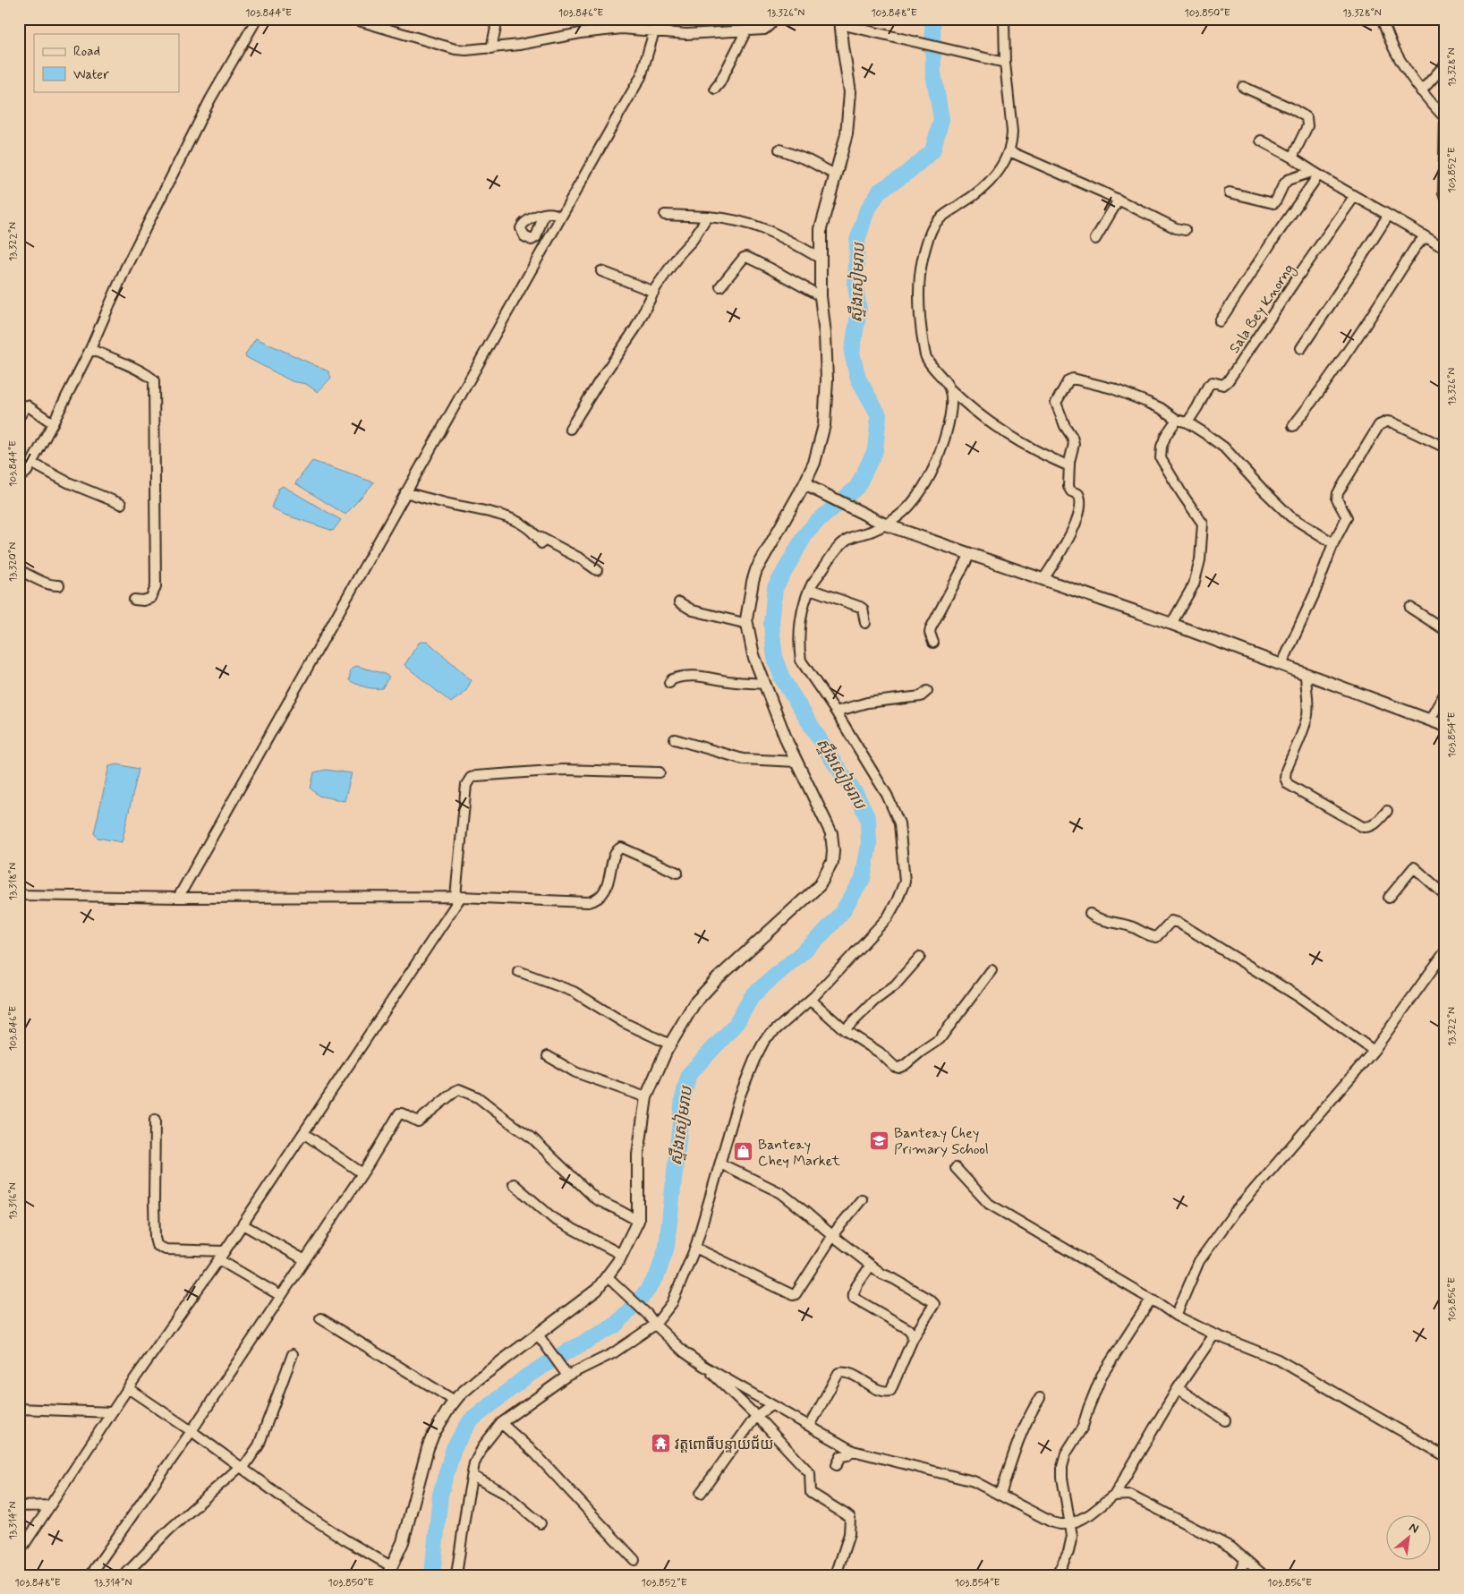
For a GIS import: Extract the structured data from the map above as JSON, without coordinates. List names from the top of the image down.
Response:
{
  "streets": {
    "street": ["Sala Bey Knorng"]
  },
  "water": ["ស្ទឹងសៀមរាប"],
  "places": {
    "school or university": ["Banteay Chey Primary School"],
    "shop": ["Banteay Chey Market"],
    "temple": ["វត្តពោធិ៍បន្ទាយជ័យ"]
  },
  "legend": ["Road", "Water"],
  "north": "top right",
  "coordinates": [
    "103.844°E",
    "103.846°E",
    "13.326°N",
    "103.848°E",
    "103.850°E",
    "13.328°N",
    "103.852°E",
    "13.322°N",
    "13.320°N",
    "103.854°E",
    "13.318°N",
    "13.316°N",
    "103.856°E",
    "13.314°N"
  ]
}
